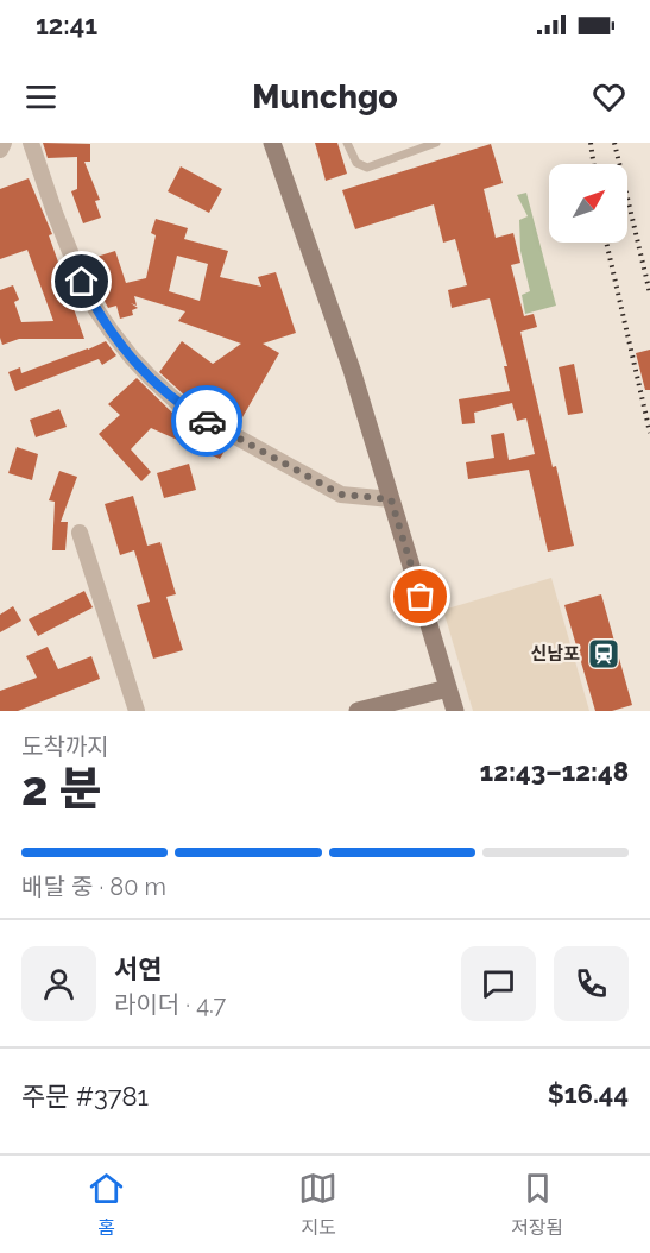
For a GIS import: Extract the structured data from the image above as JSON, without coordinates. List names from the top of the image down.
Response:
{
  "places": {
    "station": ["신남포"]
  },
  "north": "top right",
  "page": {
    "status": "12:41",
    "header": "Munchgo",
    "heading": ["2 분", "도착까지", "12:43–12:48"],
    "panel": [
      "서연",
      "라이더 · 4.7",
      "주문 #3781",
      "$16.44"
    ],
    "bar": "배달 중 · 80 m",
    "tabs": ["홈", "지도", "저장됨"]
  }
}
